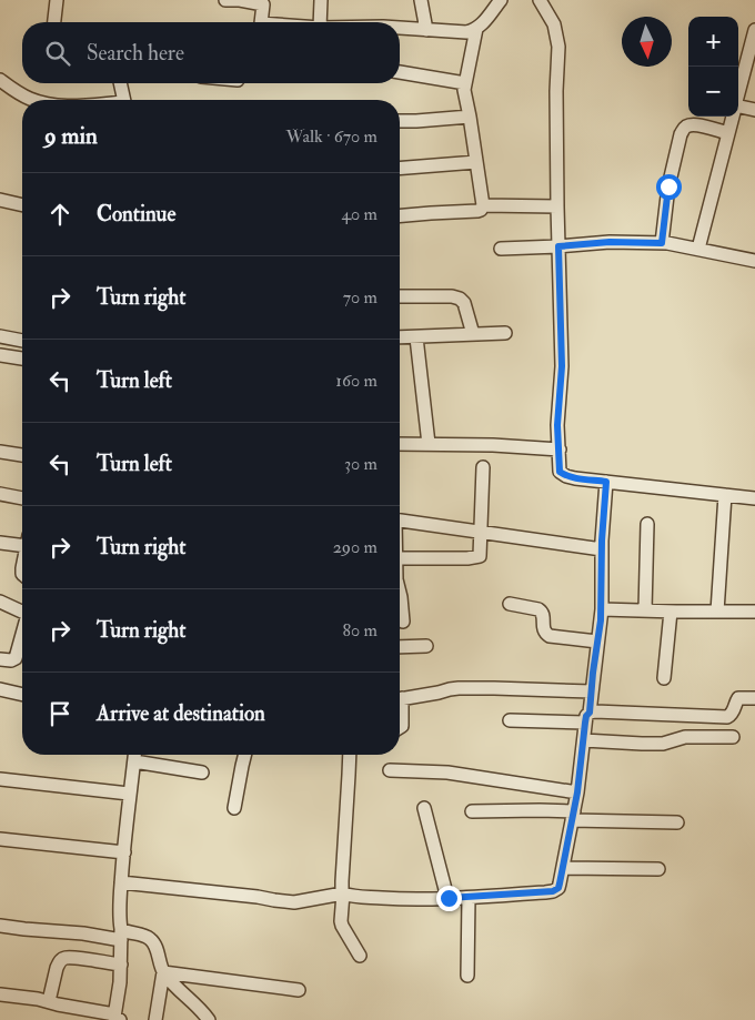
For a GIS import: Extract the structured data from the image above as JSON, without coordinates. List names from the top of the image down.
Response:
{
  "north": "bottom",
  "page": {
    "map_buttons": ["+", "−"],
    "search": "Search here",
    "heading": ["9 min", "Walk · 670 m"],
    "list": [
      ["Continue", "40 m"],
      ["Turn right", "70 m"],
      ["Turn left", "160 m"],
      ["Turn left", "30 m"],
      ["Turn right", "290 m"],
      ["Turn right", "80 m"],
      "Arrive at destination"
    ]
  }
}
